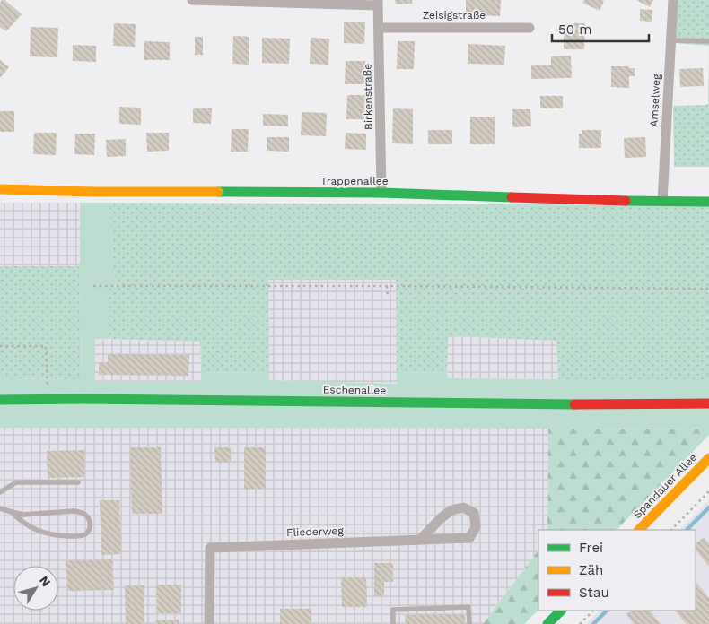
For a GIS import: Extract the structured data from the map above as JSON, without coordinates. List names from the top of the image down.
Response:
{
  "streets": {
    "street": [
      "Zeisigstraße",
      "Birkenstraße",
      "Amselweg",
      "Trappenallee",
      "Eschenallee",
      "Spandauer Allee",
      "Fliederweg"
    ]
  },
  "crossings": [
    ["Zeisigstraße", "Birkenstraße"],
    ["Birkenstraße", "Trappenallee"],
    ["Amselweg", "Trappenallee"]
  ],
  "legend": ["Frei", "Zäh", "Stau"],
  "scale_bar": "50 m",
  "north": "top right"
}
